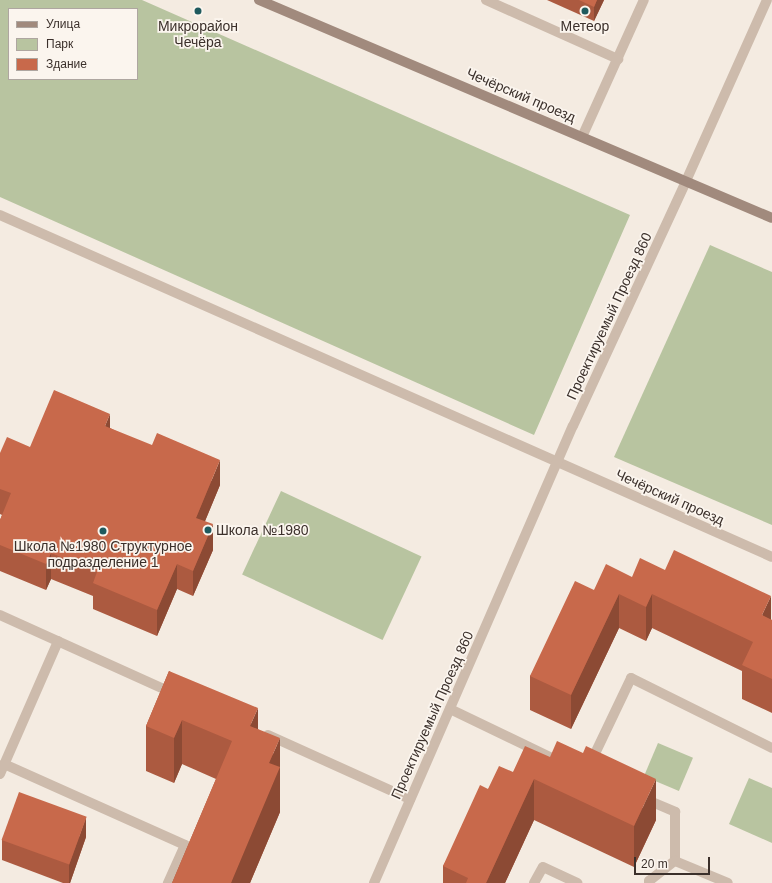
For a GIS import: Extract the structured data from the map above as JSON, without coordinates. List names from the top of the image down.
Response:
{
  "streets": {
    "main road": ["Чечёрский проезд"],
    "street": ["Проектируемый Проезд 860"]
  },
  "crossings": [
    ["Чечёрский проезд", "Проектируемый Проезд 860"]
  ],
  "places": [
    "Микрорайон Чечёра",
    "Метеор",
    "Школа №1980",
    "Школа №1980 Структурное подразделение 1"
  ],
  "legend": ["Улица", "Парк", "Здание"],
  "scale_bar": "20 m"
}
